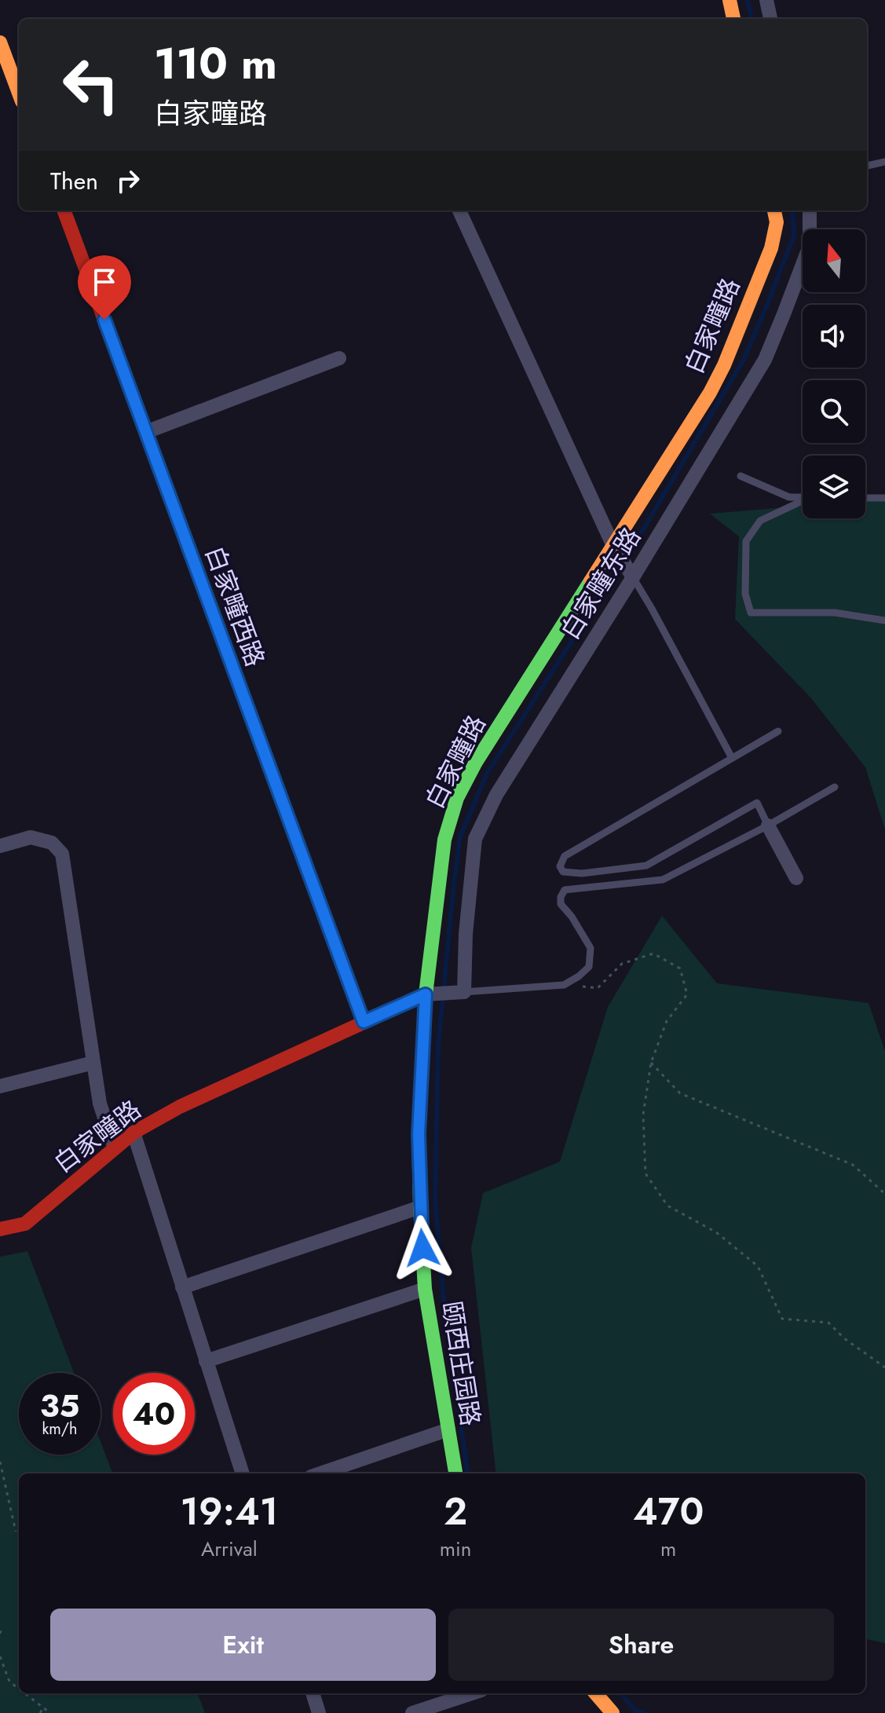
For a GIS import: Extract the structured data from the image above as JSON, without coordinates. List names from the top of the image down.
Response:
{
  "streets": {
    "street": [
      "白家疃路",
      "白家疃东路",
      "白家疃西路",
      "颐西庄园路"
    ]
  },
  "crossings": [
    ["白家疃路", "白家疃东路"],
    ["白家疃路", "白家疃西路"],
    ["白家疃路", "颐西庄园路"],
    ["白家疃东路", "颐西庄园路"]
  ],
  "north": "top",
  "page": {
    "turn": ["110 m", "白家疃路"],
    "then": "Then",
    "speed": "35 km/h",
    "limit": "40",
    "eta": [
      "19:41",
      "Arrival",
      "2",
      "min",
      "470",
      "m"
    ],
    "buttons": ["Exit", "Share"]
  }
}
